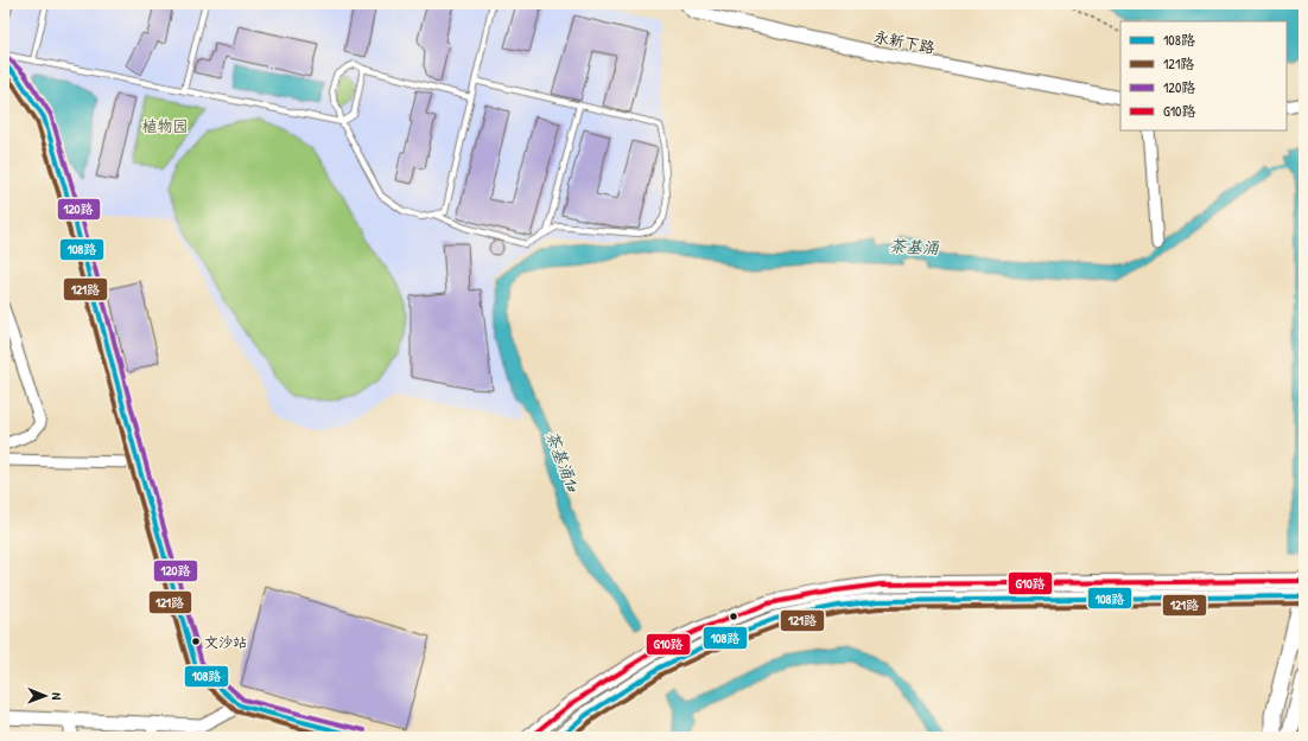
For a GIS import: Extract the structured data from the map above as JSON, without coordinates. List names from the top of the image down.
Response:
{
  "streets": {
    "street": ["永新下路"]
  },
  "water": ["茶基涌", "茶基涌1#"],
  "parks": ["植物园"],
  "places": ["文沙站"],
  "lines": [
    "transit line 120路",
    "transit line 108路",
    "transit line 121路",
    "transit line G10路"
  ],
  "legend": [
    "108路",
    "121路",
    "120路",
    "G10路"
  ],
  "north": "right"
}
